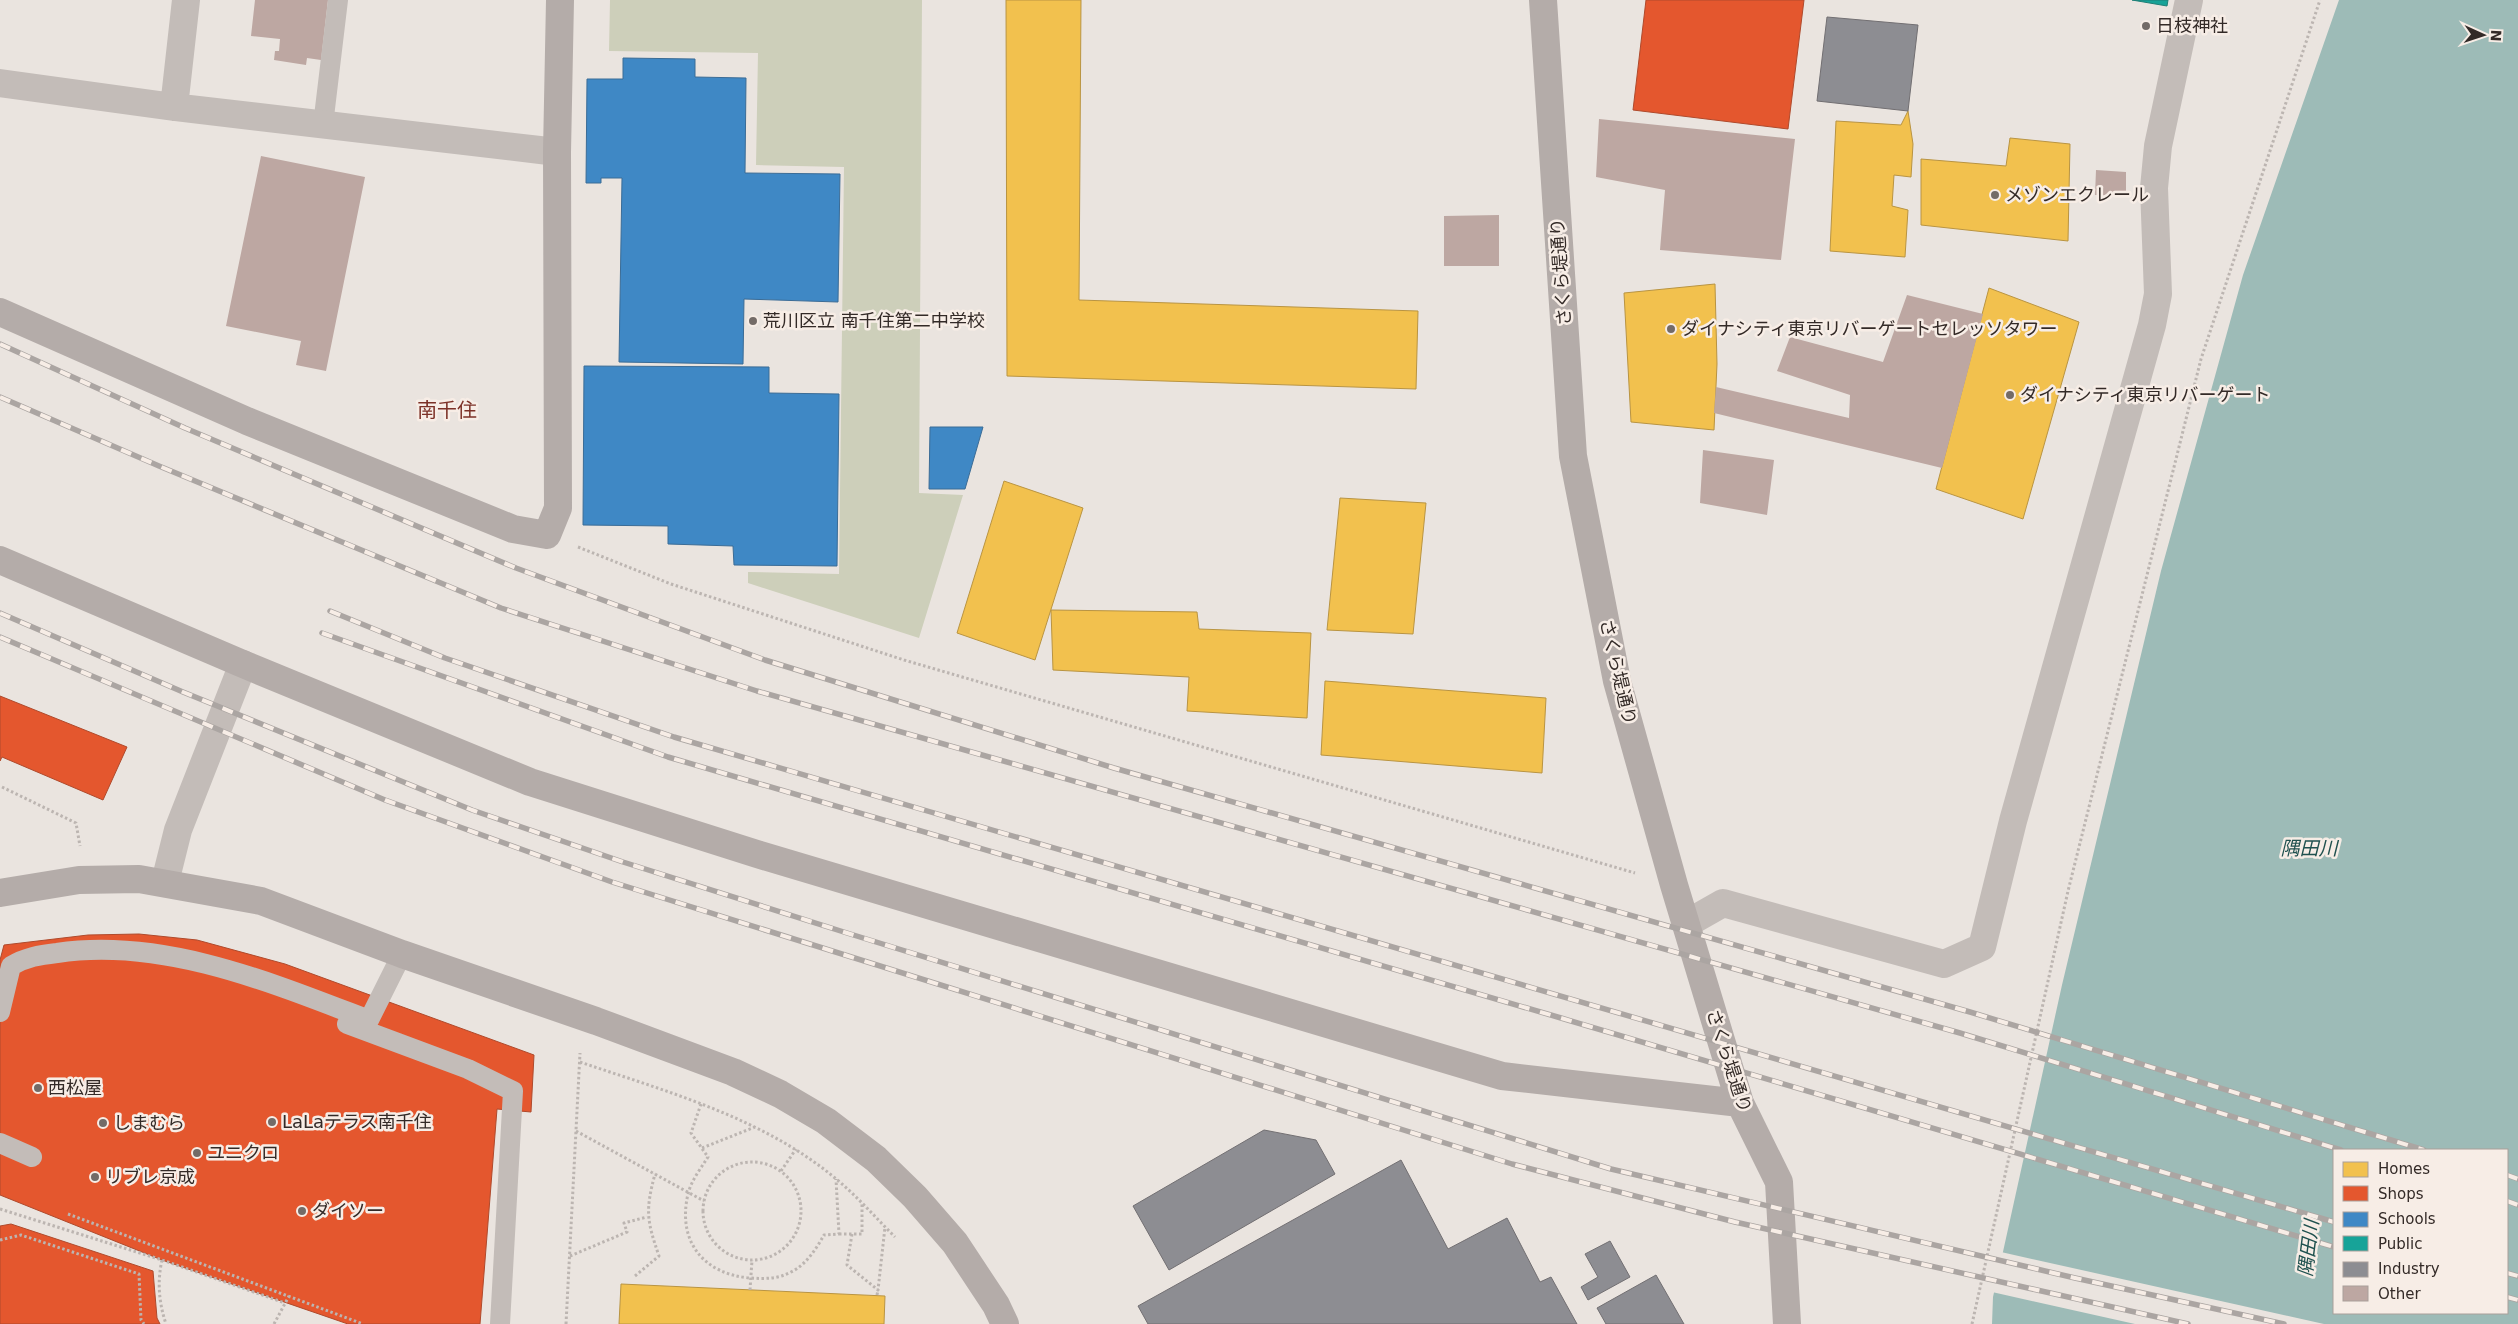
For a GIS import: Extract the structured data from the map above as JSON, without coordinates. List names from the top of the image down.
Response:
{
  "streets": {
    "street": ["さくら堤通り"]
  },
  "districts": ["南千住"],
  "water": ["隅田川"],
  "places": [
    "日枝神社",
    "メゾンエクレール",
    "荒川区立 南千住第二中学校",
    "ダイナシティ東京リバーゲートセレッソタワー",
    "ダイナシティ東京リバーゲート",
    "西松屋",
    "LaLaテラス南千住",
    "しまむら",
    "ユニクロ",
    "リブレ京成",
    "ダイソー"
  ],
  "legend": [
    "Homes",
    "Shops",
    "Schools",
    "Public",
    "Industry",
    "Other"
  ],
  "north": "right"
}
